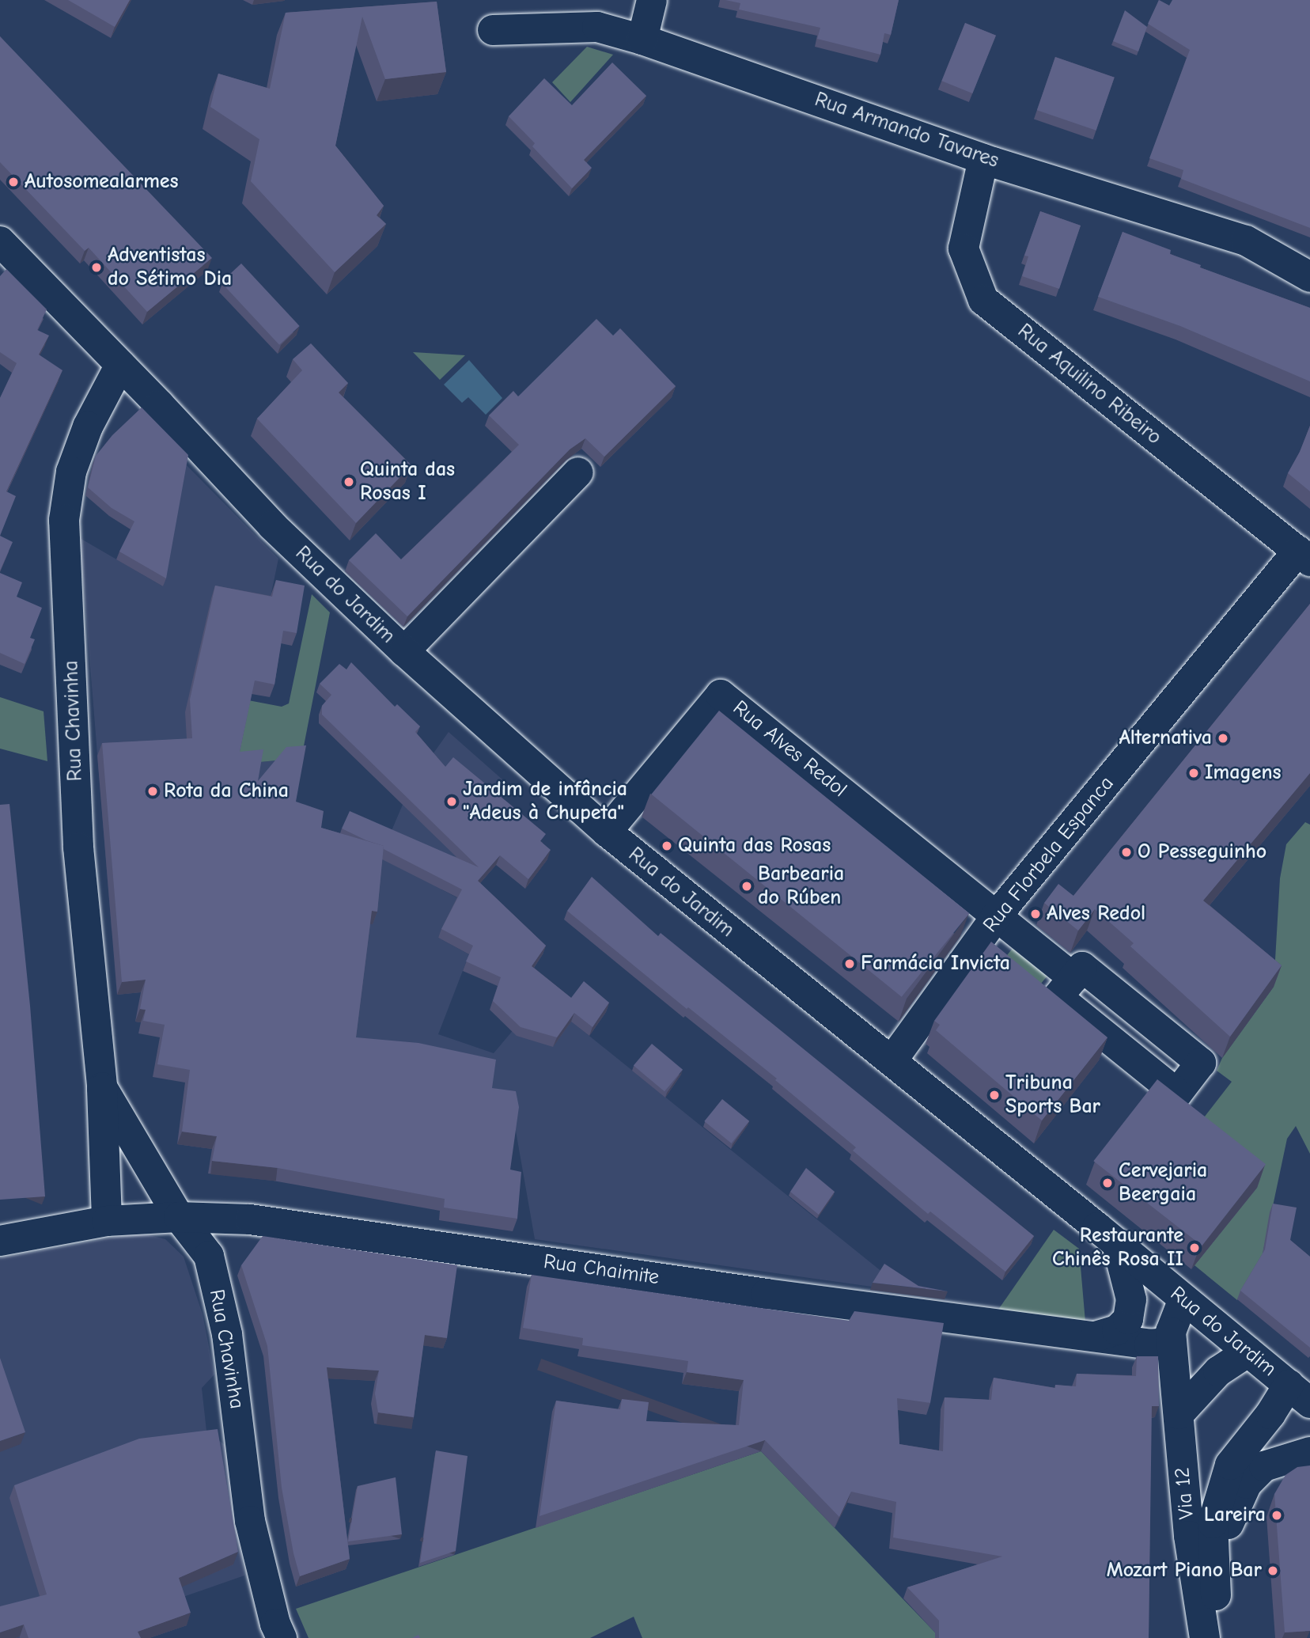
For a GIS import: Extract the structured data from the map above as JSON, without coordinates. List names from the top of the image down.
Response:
{
  "streets": {
    "street": [
      "Rua Armando Tavares",
      "Rua Aquilino Ribeiro",
      "Rua do Jardim",
      "Rua Chavinha",
      "Rua Alves Redol",
      "Rua Florbela Espanca",
      "Rua Chaimite",
      "Via 12"
    ]
  },
  "crossings": [
    ["Rua Armando Tavares", "Rua Aquilino Ribeiro"],
    ["Rua Aquilino Ribeiro", "Rua Florbela Espanca"],
    ["Rua do Jardim", "Rua Chavinha"],
    ["Rua do Jardim", "Rua Alves Redol"],
    ["Rua do Jardim", "Rua Florbela Espanca"],
    ["Rua do Jardim", "Rua Chaimite"],
    ["Rua do Jardim", "Via 12"],
    ["Rua Chavinha", "Rua Chaimite"],
    ["Rua Alves Redol", "Rua Florbela Espanca"],
    ["Rua Chaimite", "Via 12"]
  ],
  "places": [
    "Autosomealarmes",
    "Adventistas do Sétimo Dia",
    "Quinta das Rosas I",
    "Alternativa",
    "Imagens",
    "Rota da China",
    "Jardim de infância \"Adeus à Chupeta\"",
    "Quinta das Rosas",
    "O Pesseguinho",
    "Barbearia do Rúben",
    "Alves Redol",
    "Farmácia Invicta",
    "Tribuna Sports Bar",
    "Cervejaria Beergaia",
    "Restaurante Chinês Rosa II",
    "Lareira",
    "Mozart Piano Bar"
  ]
}
